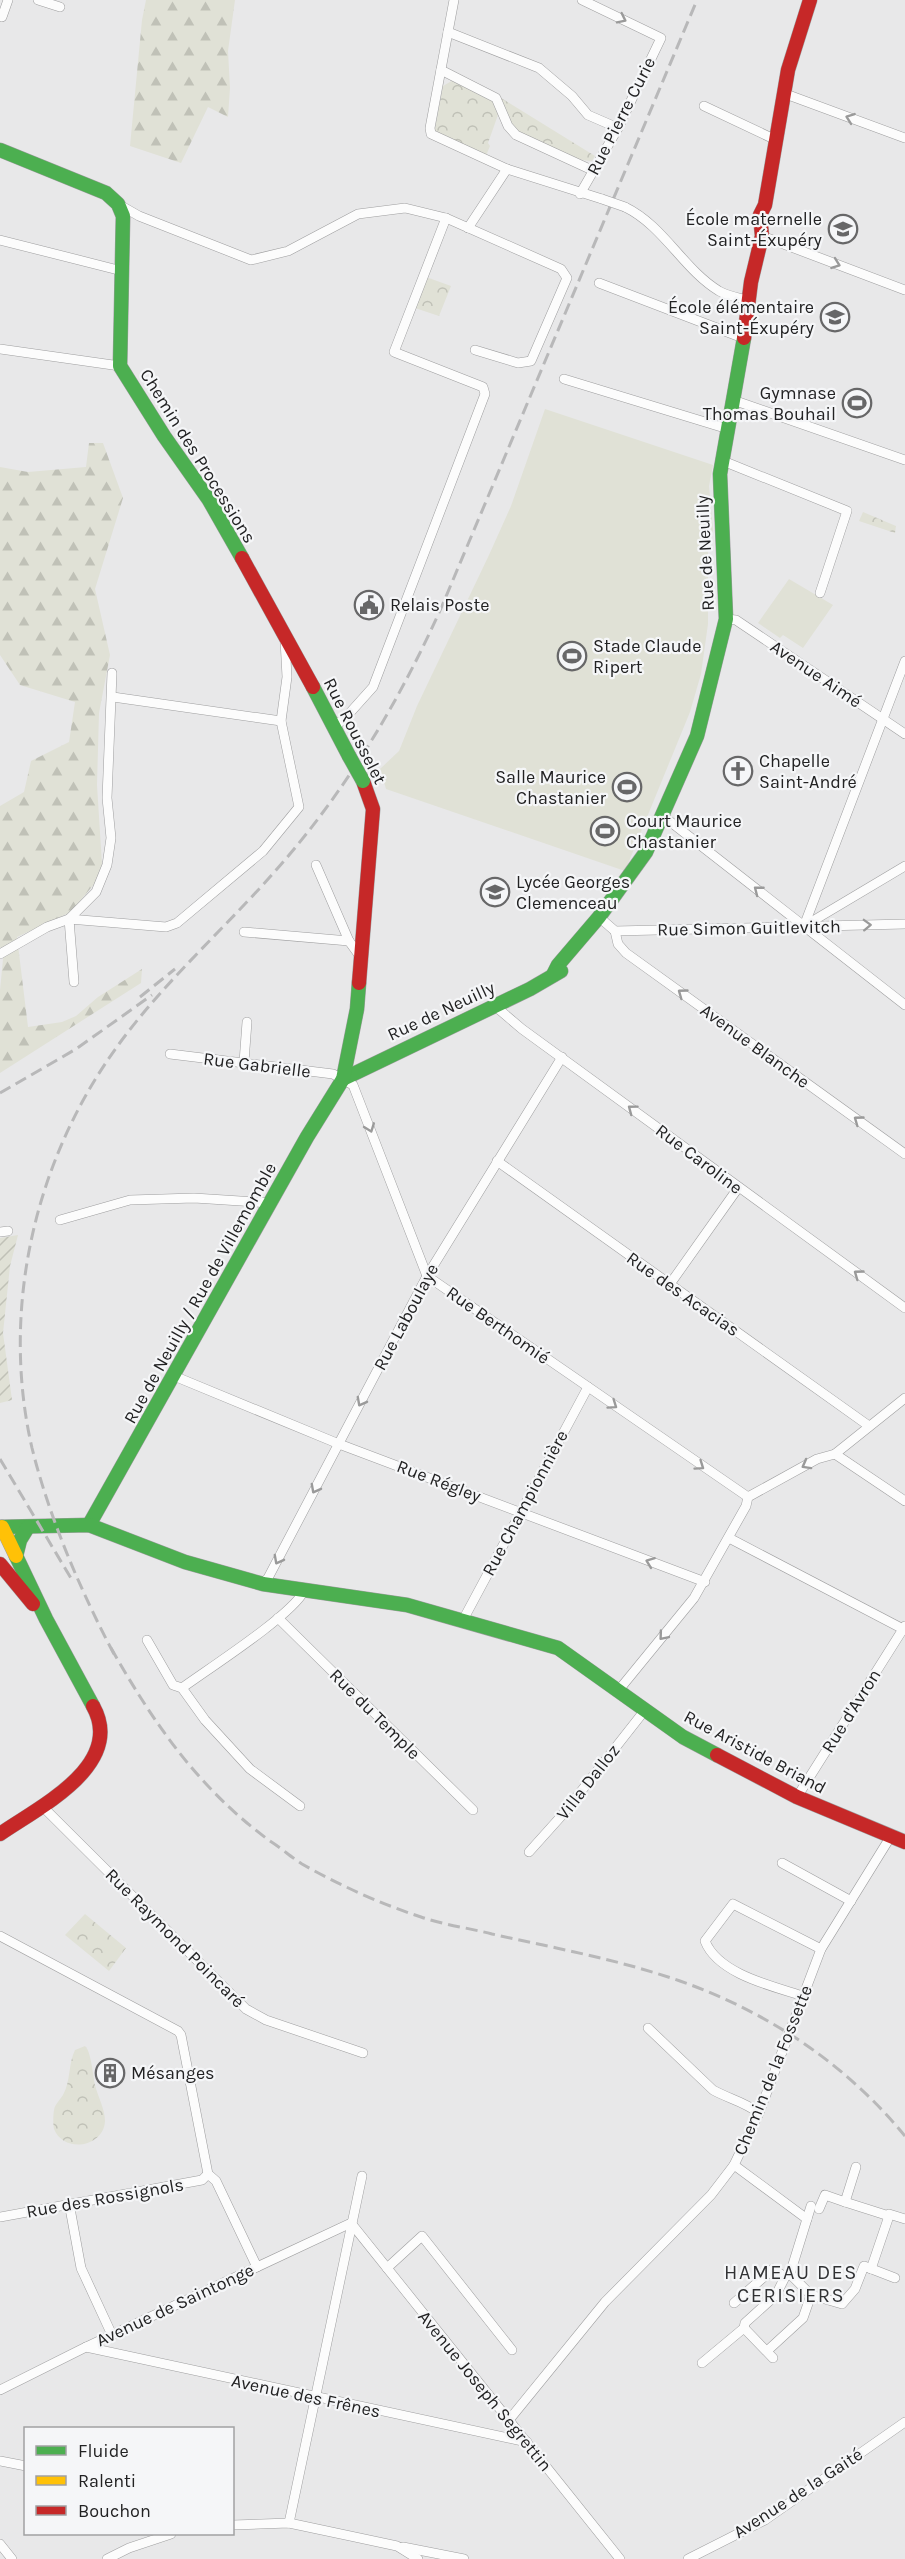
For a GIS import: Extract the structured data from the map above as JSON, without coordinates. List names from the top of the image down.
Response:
{
  "streets": {
    "main road": [
      "Chemin des Processions",
      "Rue de Neuilly",
      "Rue Rousselet",
      "Rue de Neuilly / Rue de Villemomble",
      "Rue Aristide Briand"
    ],
    "street": [
      "Rue Pierre Curie",
      "Avenue Aimé",
      "Rue Simon Guitlevitch",
      "Avenue Blanche",
      "Rue Gabrielle",
      "Rue Caroline",
      "Rue des Acacias",
      "Rue Laboulaye",
      "Rue Berthomié",
      "Rue Régley",
      "Rue Championnière",
      "Rue d'Avron",
      "Rue du Temple",
      "Villa Dalloz",
      "Rue Raymond Poincaré",
      "Chemin de la Fossette",
      "Rue des Rossignols",
      "Avenue de Saintonge",
      "Avenue Joseph Segrettin",
      "Avenue des Frênes",
      "Avenue de la Gaité"
    ]
  },
  "crossings": [
    ["Chemin des Processions", "Rue Rousselet"],
    ["Rue de Neuilly", "Avenue Aimé"],
    ["Rue de Neuilly", "Rue Rousselet"],
    ["Rue de Neuilly", "Rue Simon Guitlevitch"],
    ["Rue de Neuilly", "Avenue Blanche"],
    ["Rue de Neuilly", "Rue Gabrielle"],
    ["Rue de Neuilly", "Rue Caroline"],
    ["Rue de Neuilly", "Rue de Neuilly / Rue de Villemomble"],
    ["Rue de Neuilly", "Rue Berthomié"],
    ["Rue Rousselet", "Rue Gabrielle"],
    ["Rue Rousselet", "Rue de Neuilly / Rue de Villemomble"],
    ["Rue Rousselet", "Rue Berthomié"],
    ["Rue Simon Guitlevitch", "Avenue Blanche"],
    ["Rue Gabrielle", "Rue de Neuilly / Rue de Villemomble"],
    ["Rue Gabrielle", "Rue Berthomié"],
    ["Rue Caroline", "Rue Laboulaye"],
    ["Rue de Neuilly / Rue de Villemomble", "Rue Berthomié"],
    ["Rue de Neuilly / Rue de Villemomble", "Rue Régley"],
    ["Rue de Neuilly / Rue de Villemomble", "Rue Aristide Briand"],
    ["Rue des Acacias", "Rue Laboulaye"],
    ["Rue Laboulaye", "Rue Berthomié"],
    ["Rue Laboulaye", "Rue Régley"],
    ["Rue Laboulaye", "Rue Aristide Briand"],
    ["Rue Berthomié", "Rue Championnière"],
    ["Rue Régley", "Rue Championnière"],
    ["Rue Championnière", "Rue Aristide Briand"],
    ["Rue d'Avron", "Rue Aristide Briand"],
    ["Rue Aristide Briand", "Villa Dalloz"],
    ["Rue Aristide Briand", "Chemin de la Fossette"],
    ["Chemin de la Fossette", "Avenue Joseph Segrettin"],
    ["Avenue de Saintonge", "Avenue Joseph Segrettin"],
    ["Avenue de Saintonge", "Avenue des Frênes"],
    ["Avenue Joseph Segrettin", "Avenue des Frênes"]
  ],
  "one_way": [
    "Avenue Blanche",
    "Rue Caroline",
    "Rue Laboulaye",
    "Rue Berthomié"
  ],
  "districts": ["HAMEAU DES CERISIERS"],
  "places": {
    "school or university": ["École maternelle Saint-Éxupéry", "École élémentaire Saint-Éxupéry", "Lycée Georges Clemenceau"],
    "sports": [
      "Gymnase Thomas Bouhail",
      "Stade Claude Ripert",
      "Salle Maurice Chastanier",
      "Court Maurice Chastanier"
    ],
    "public building": ["Relais Poste"],
    "church": ["Chapelle Saint-André"],
    "building": ["Mésanges"]
  },
  "legend": ["Fluide", "Ralenti", "Bouchon"]
}
